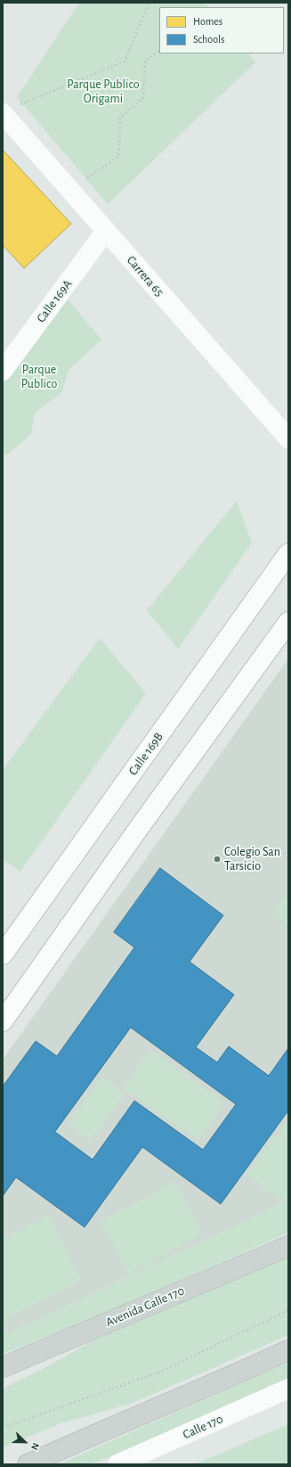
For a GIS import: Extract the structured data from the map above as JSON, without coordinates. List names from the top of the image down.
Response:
{
  "streets": {
    "main road": [
      "Carrera 65",
      "Calle 169A",
      "Calle 169B",
      "Avenida Calle 170",
      "Calle 170"
    ]
  },
  "crossings": [
    ["Carrera 65", "Calle 169A"]
  ],
  "parks": ["Parque Publico Origami", "Parque Publico"],
  "places": ["Colegio San Tarsicio"],
  "legend": ["Homes", "Schools"],
  "north": "bottom right"
}
